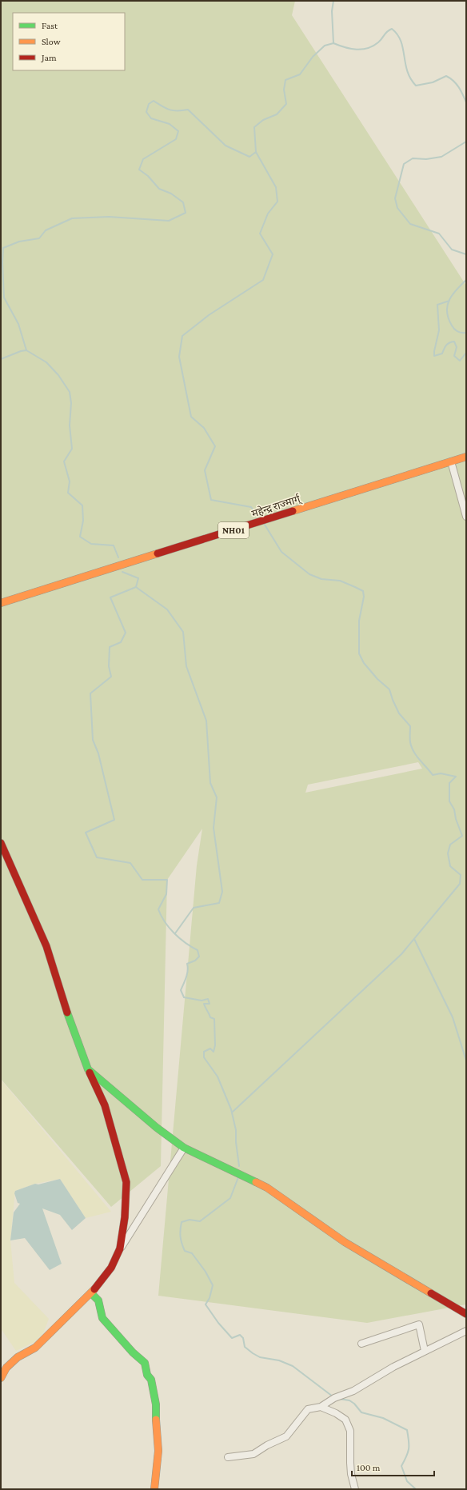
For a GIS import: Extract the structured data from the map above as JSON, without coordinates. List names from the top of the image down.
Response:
{
  "streets": {
    "main road": ["महेन्द्र राज्मार्ग्", "NH01"]
  },
  "legend": ["Fast", "Slow", "Jam"],
  "scale_bar": "100 m"
}
